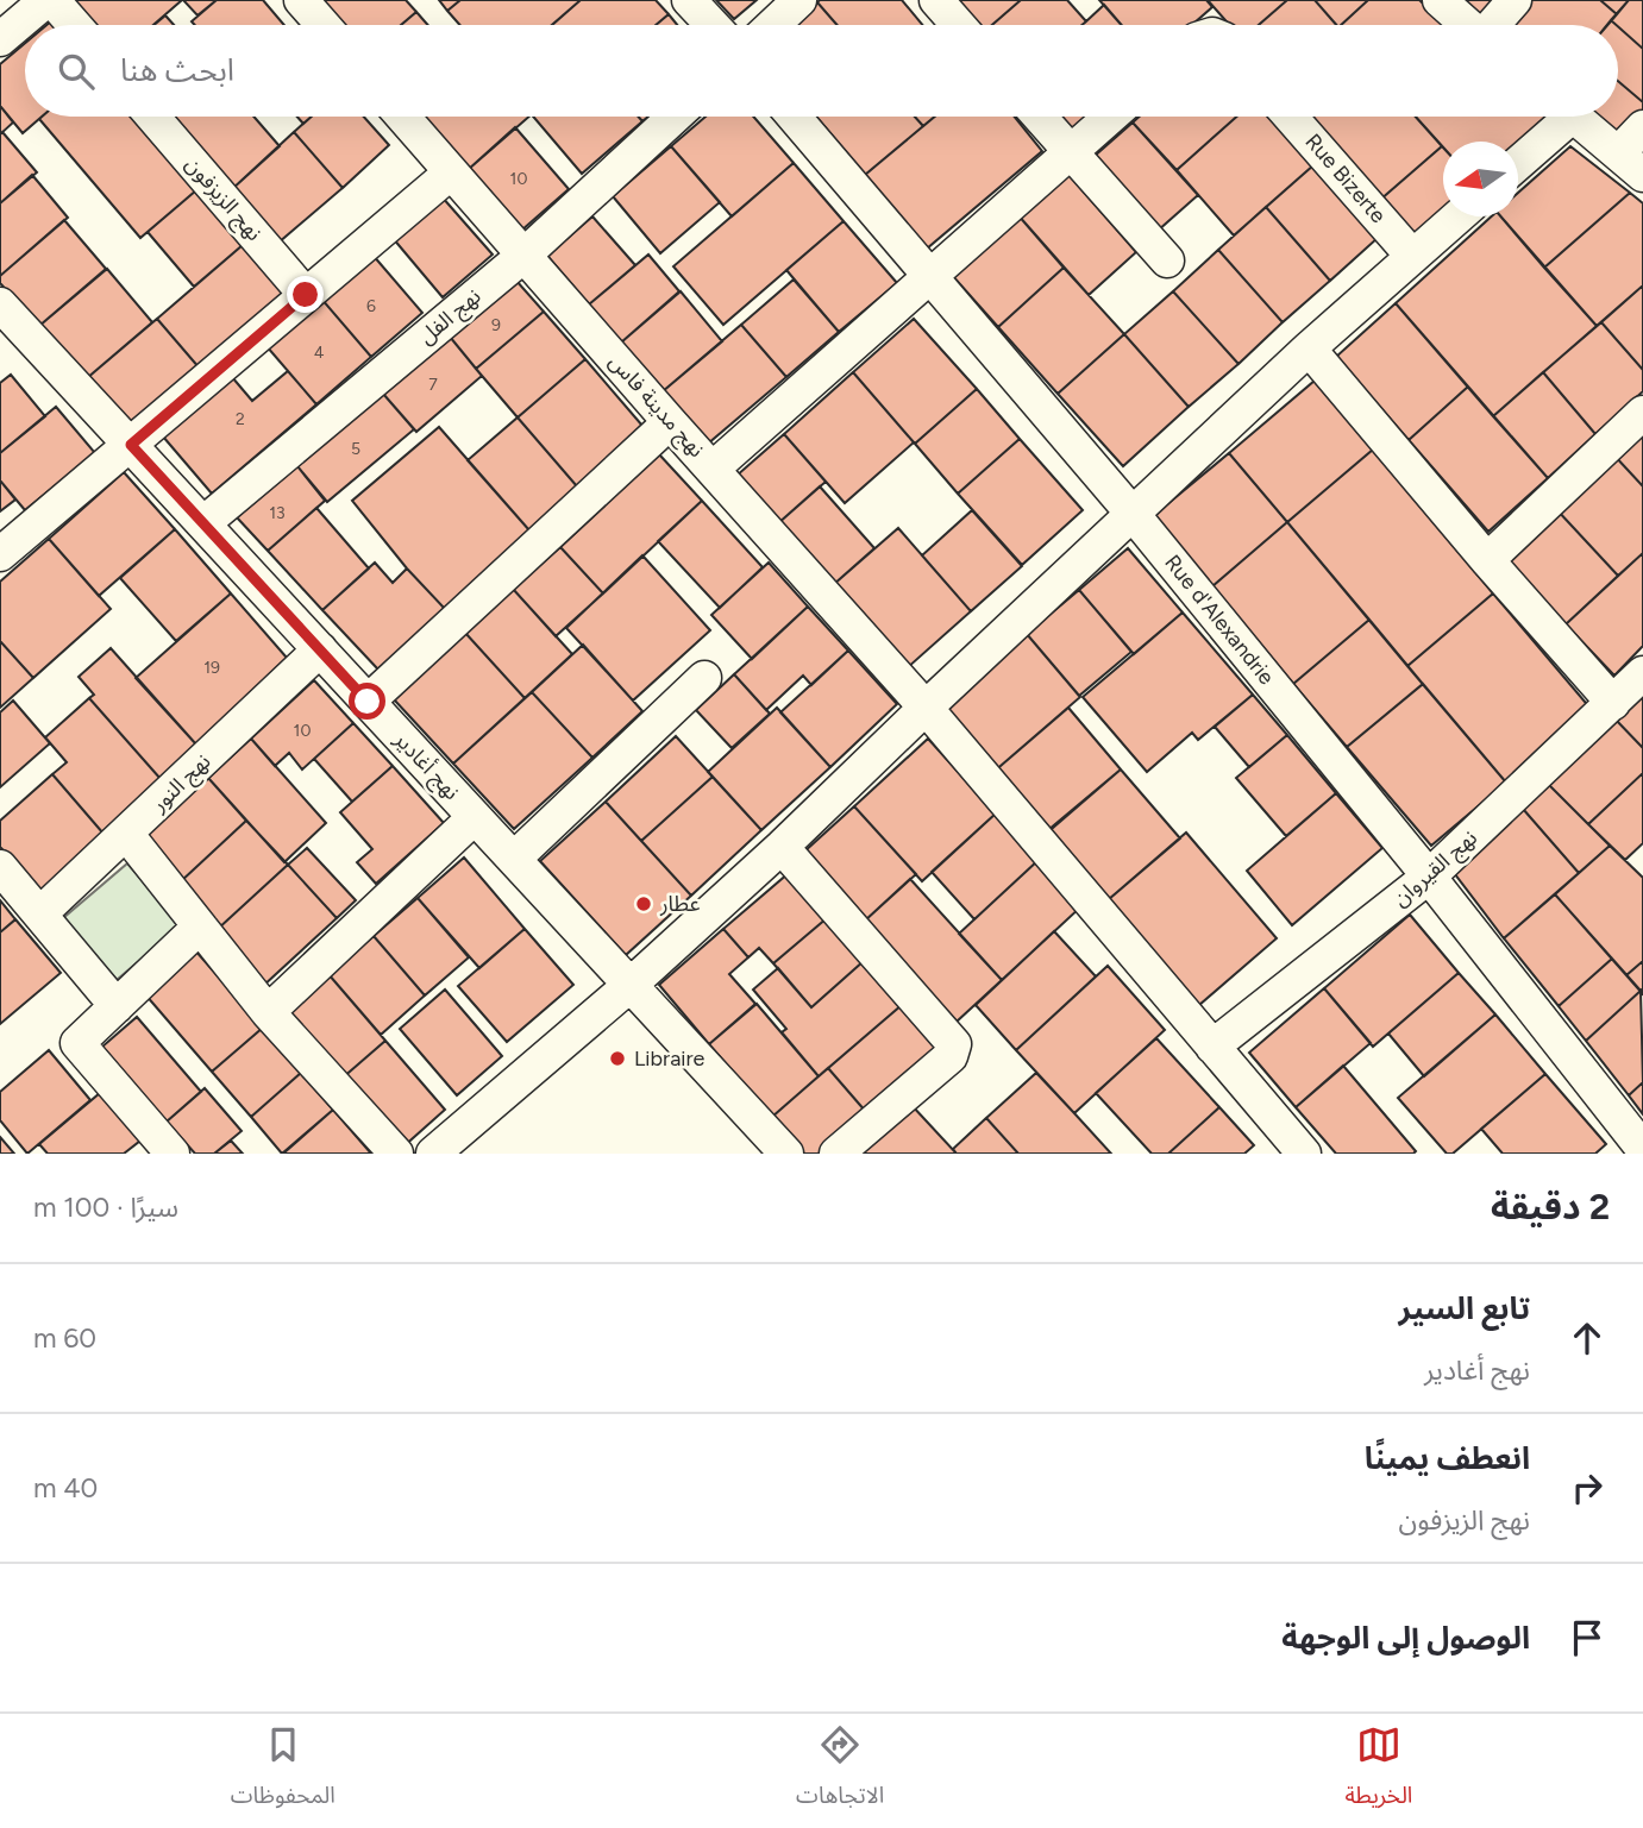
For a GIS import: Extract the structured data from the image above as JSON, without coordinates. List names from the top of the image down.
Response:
{
  "streets": {
    "street": [
      "Rue Bizerte",
      "نهج الزيزفون",
      "نهج الفل",
      "نهج مدينة فاس",
      "Rue d'Alexandrie",
      "نهج أغادير",
      "نهج النور",
      "نهج القيروان"
    ]
  },
  "crossings": [
    ["نهج الفل", "نهج مدينة فاس"],
    ["نهج الفل", "نهج أغادير"],
    ["نهج مدينة فاس", "نهج القيروان"],
    ["Rue d'Alexandrie", "نهج القيروان"],
    ["نهج أغادير", "نهج النور"]
  ],
  "places": ["عطار", "Libraire"],
  "house_numbers": [
    "10",
    "6",
    "9",
    "4",
    "7",
    "2",
    "5",
    "13",
    "19",
    "10"
  ],
  "north": "left",
  "page": {
    "search": "ابحث هنا",
    "heading": ["2 دقيقة", "سيرًا · 100 m"],
    "list": [
      ["تابع السير", "نهج أغادير", "60 m"],
      ["انعطف يمينًا", "نهج الزيزفون", "40 m"],
      "الوصول إلى الوجهة"
    ],
    "nav": ["الخريطة", "الاتجاهات", "المحفوظات"]
  }
}
